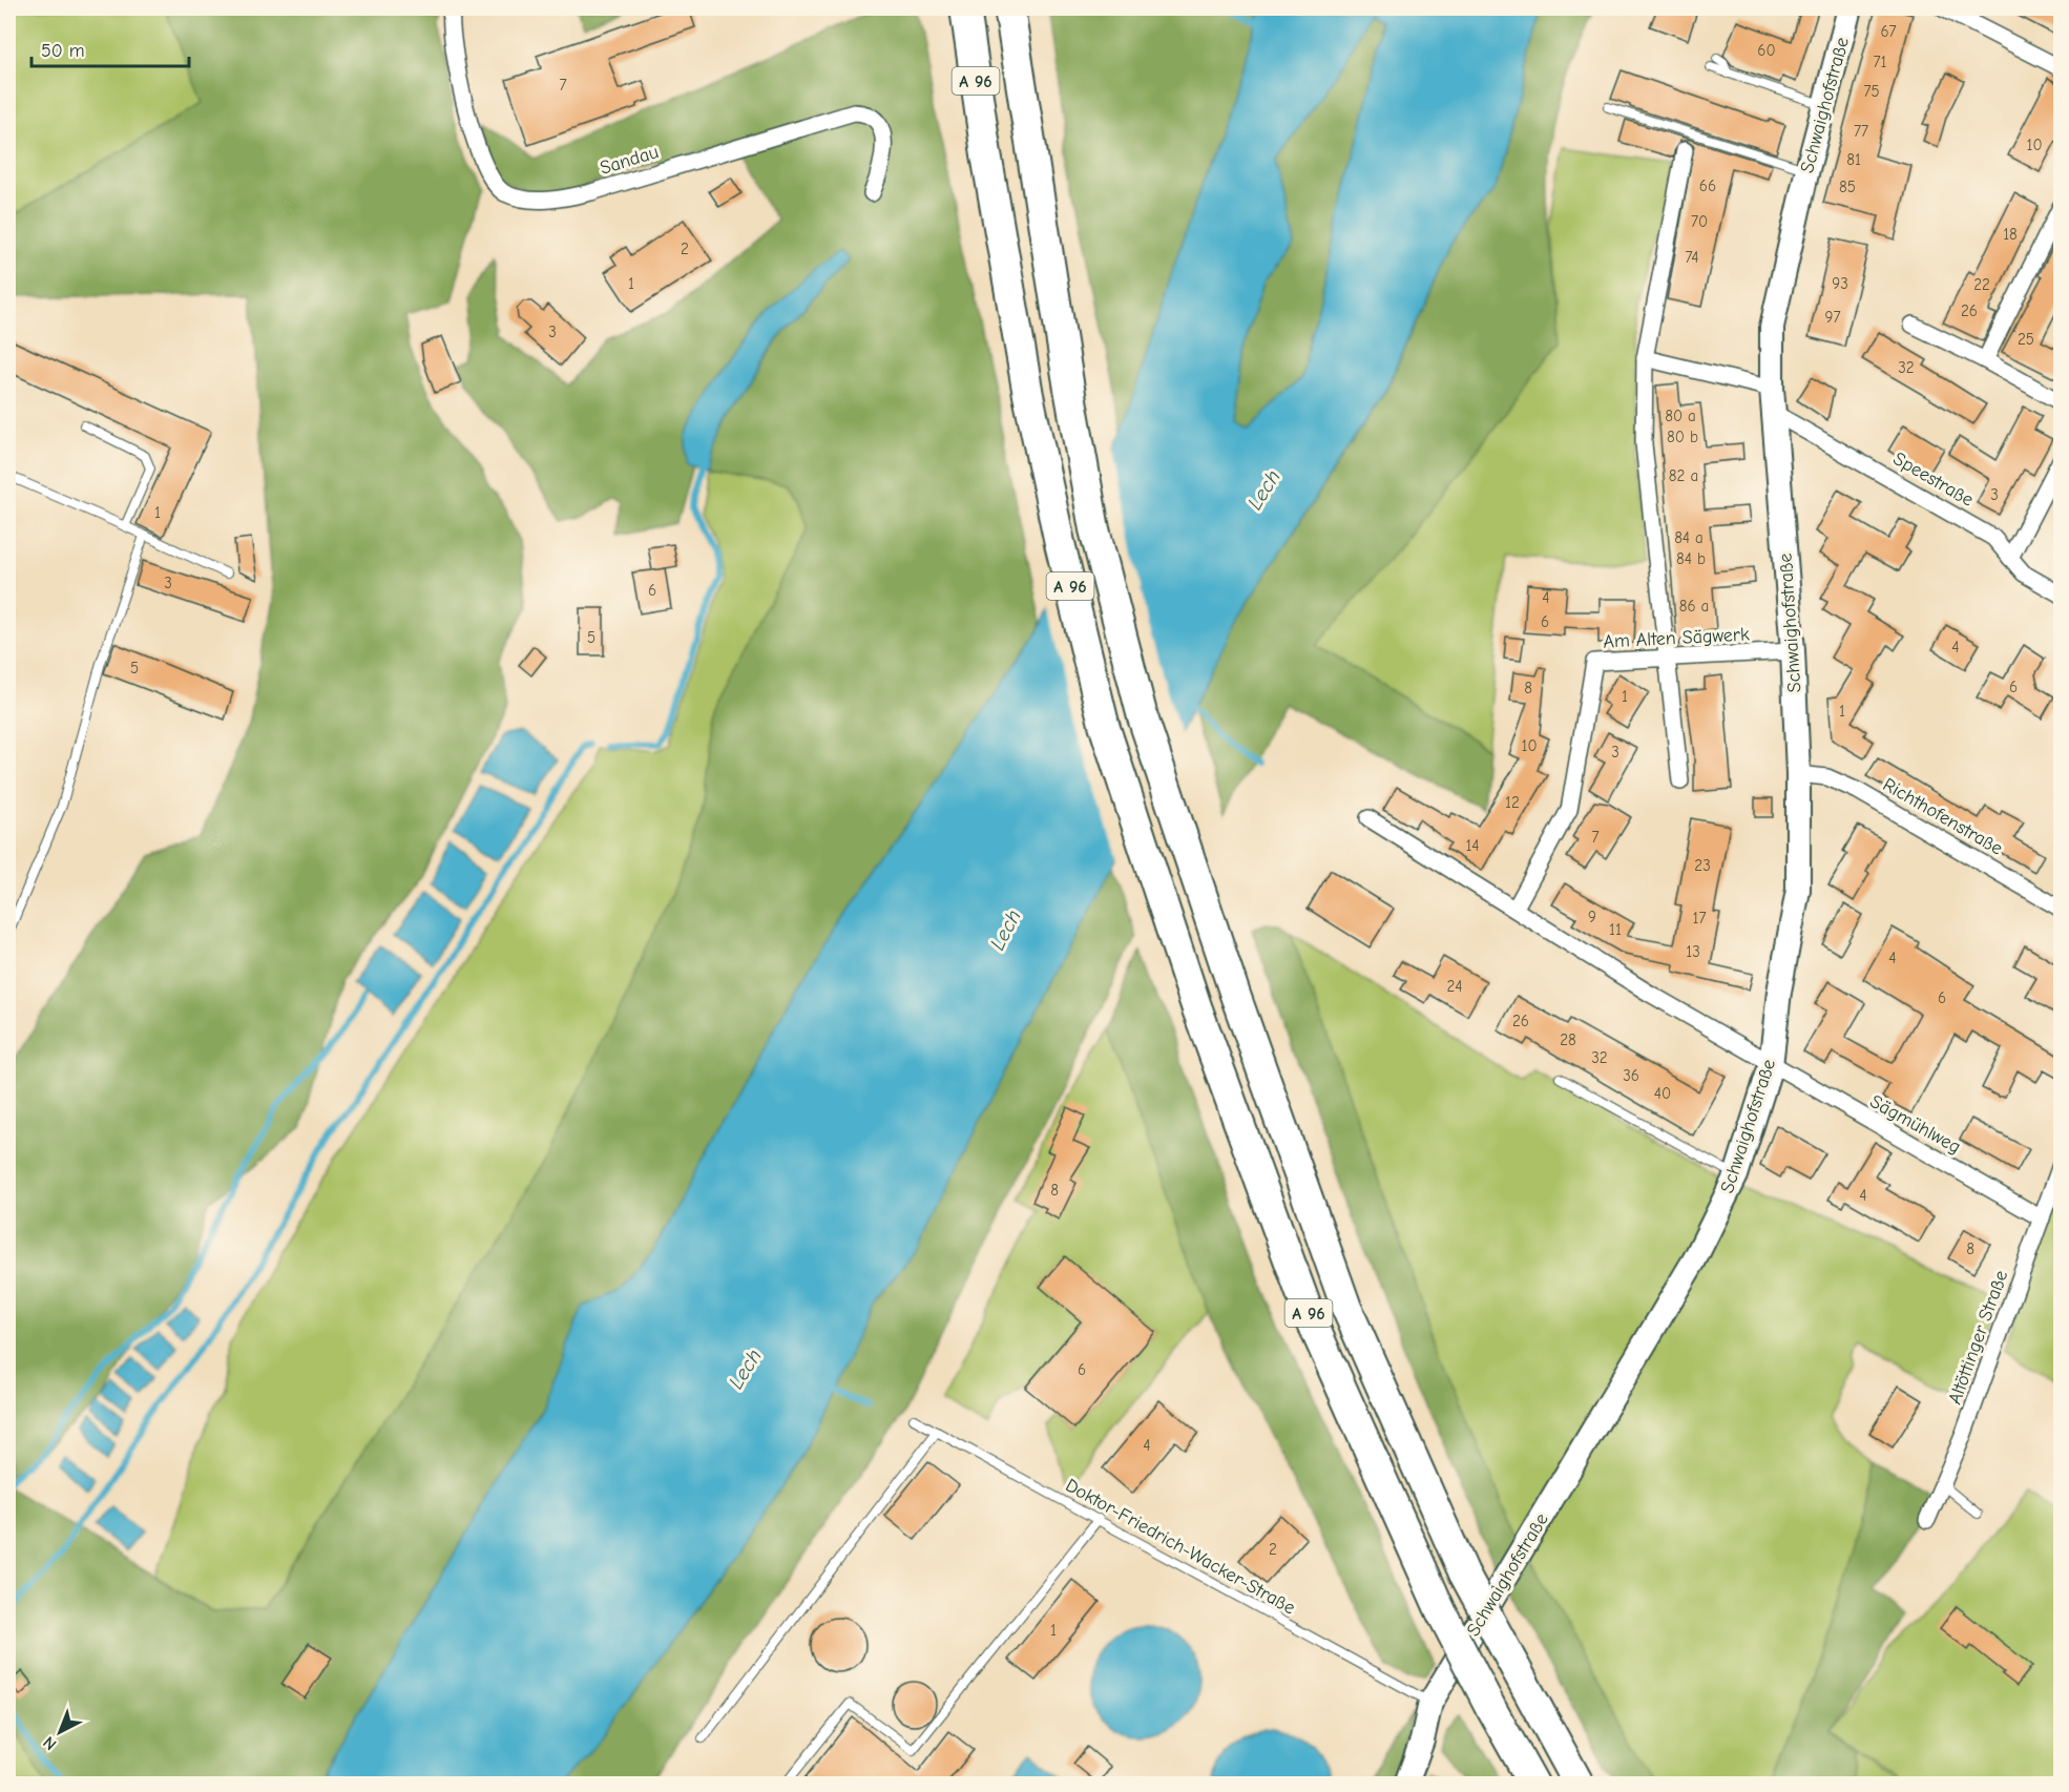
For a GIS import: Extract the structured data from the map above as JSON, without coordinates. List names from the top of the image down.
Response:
{
  "streets": {
    "highway": ["A 96"],
    "street": [
      "Schwaighofstraße",
      "Sandau",
      "Speestraße",
      "Am Alten Sägwerk",
      "Richthofenstraße",
      "Sägmühlweg",
      "Altöttinger Straße"
    ],
    "lane": ["Doktor-Friedrich-Wacker-Straße"]
  },
  "crossings": [
    ["Schwaighofstraße", "Speestraße"],
    ["Schwaighofstraße", "Am Alten Sägwerk"],
    ["Schwaighofstraße", "Richthofenstraße"],
    ["Schwaighofstraße", "Sägmühlweg"],
    ["Schwaighofstraße", "Doktor-Friedrich-Wacker-Straße"],
    ["Sägmühlweg", "Altöttinger Straße"]
  ],
  "water": ["Lech"],
  "house_numbers": [
    "67",
    "60",
    "71",
    "7",
    "75",
    "77",
    "10",
    "81",
    "66",
    "85",
    "70",
    "18",
    "2",
    "74",
    "1",
    "93",
    "22",
    "26",
    "97",
    "3",
    "25",
    "32",
    "80 a",
    "80 b",
    "82 a",
    "3",
    "1",
    "84 a",
    "84 b",
    "3",
    "6",
    "4",
    "86 a",
    "6",
    "5",
    "4",
    "5",
    "6",
    "8",
    "1",
    "1",
    "10",
    "3",
    "12",
    "7",
    "14",
    "23",
    "9",
    "17",
    "11",
    "13",
    "4",
    "24",
    "6",
    "26",
    "28",
    "32",
    "36",
    "40",
    "8",
    "4",
    "8",
    "6",
    "4",
    "2",
    "1"
  ],
  "scale_bar": "50 m",
  "north": "bottom left"
}
